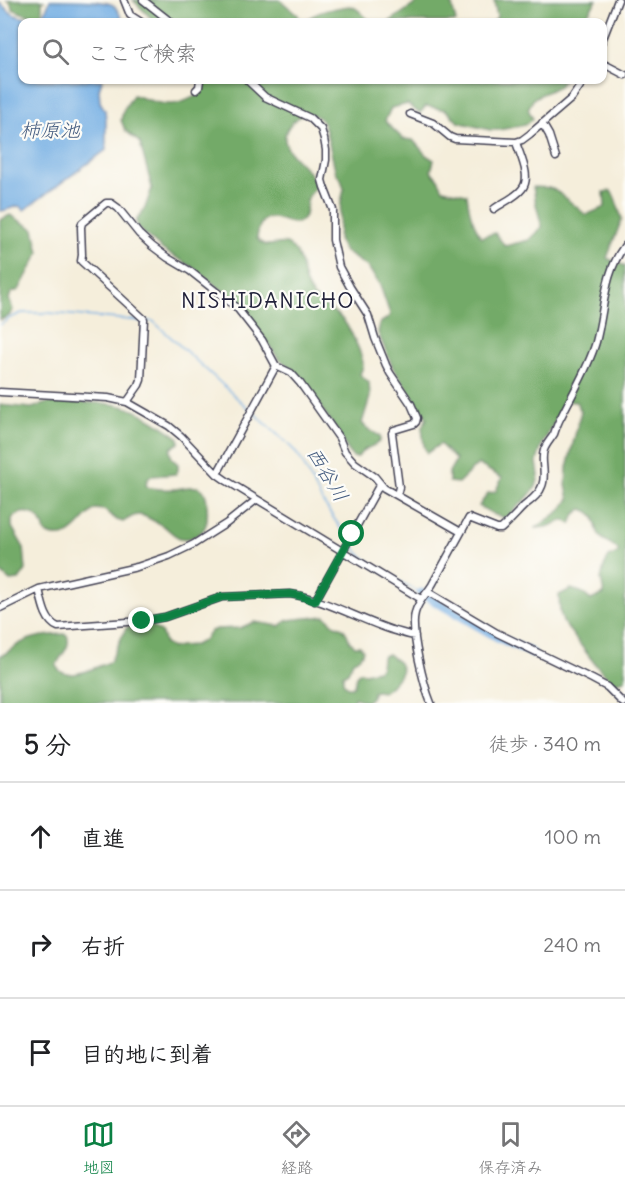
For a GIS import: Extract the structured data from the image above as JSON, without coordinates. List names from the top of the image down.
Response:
{
  "districts": ["NISHIDANICHO"],
  "water": ["柿原池", "西谷川"],
  "page": {
    "search": "ここで検索",
    "heading": ["5 分", "徒歩 · 340 m"],
    "list": [
      ["直進", "100 m"],
      ["右折", "240 m"],
      "目的地に到着"
    ],
    "nav": ["地図", "経路", "保存済み"]
  }
}
